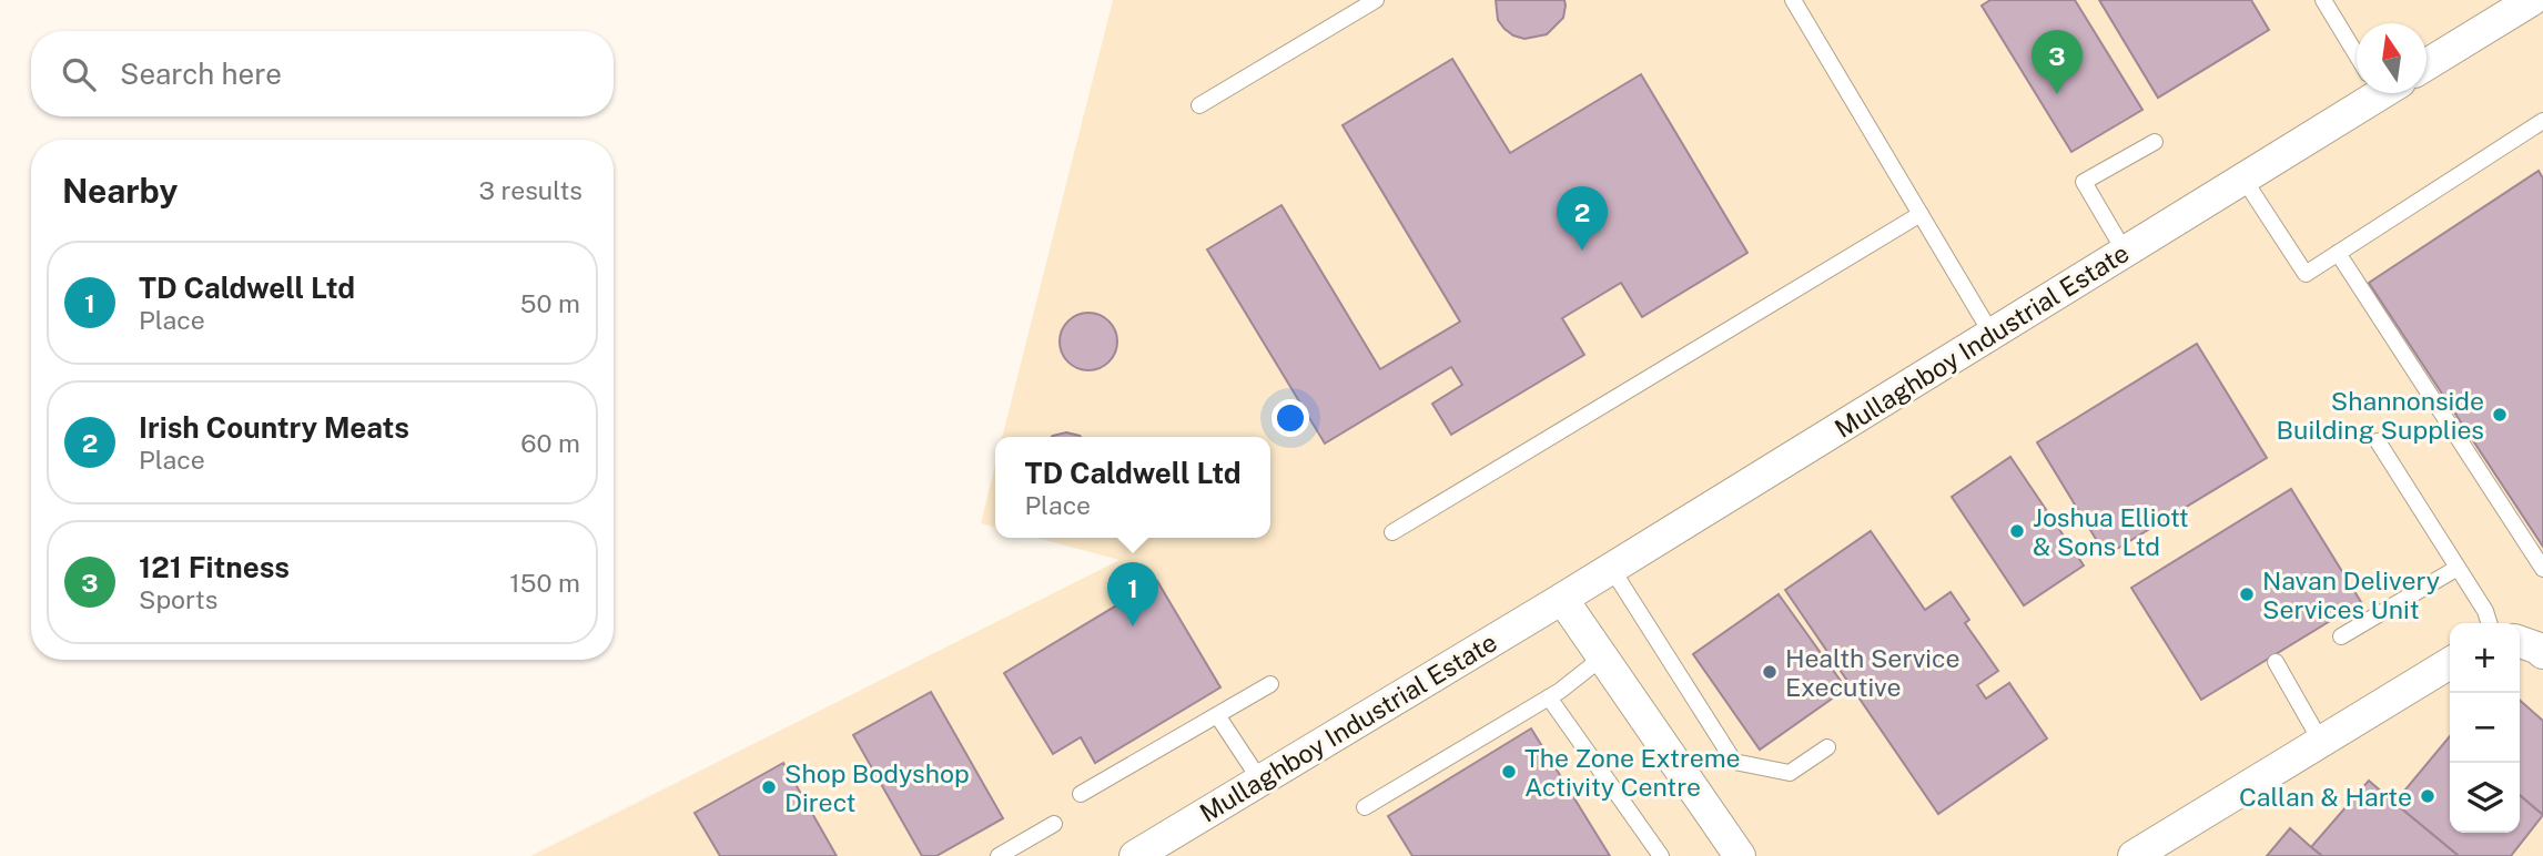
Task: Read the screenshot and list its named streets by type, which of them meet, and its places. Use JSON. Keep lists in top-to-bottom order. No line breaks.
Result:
{"streets":{"street":["Mullaghboy Industrial Estate"]},"places":["Shannonside Building Supplies","Joshua Elliott & Sons Ltd","Navan Delivery Services Unit","Health Service Executive","The Zone Extreme Activity Centre","Shop Bodyshop Direct","Callan & Harte"],"north":"top","page":{"pins":["3","2","1"],"search":"Search here","heading":["Nearby","3 results"],"list":[{"mark":"1","name":"TD Caldwell Ltd","note":"Place","value":"50 m"},{"mark":"2","name":"Irish Country Meats","note":"Place","value":"60 m"},{"mark":"3","name":"121 Fitness","note":"Sports","value":"150 m"}],"popup":["TD Caldwell Ltd","Place"],"map_buttons":["+","−"]}}
